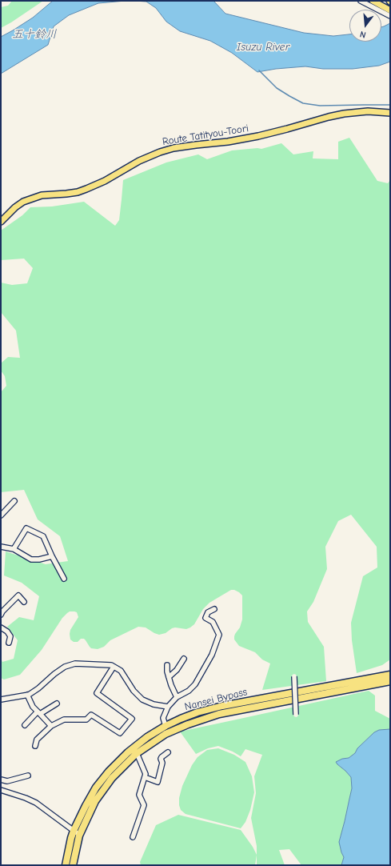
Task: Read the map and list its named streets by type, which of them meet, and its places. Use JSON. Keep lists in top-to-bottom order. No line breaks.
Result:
{"streets":{"highway":["Nansei Bypass"],"main road":["Route Tatityou-Toori"]},"water":["五十鈴川","Isuzu River"],"north":"bottom"}
